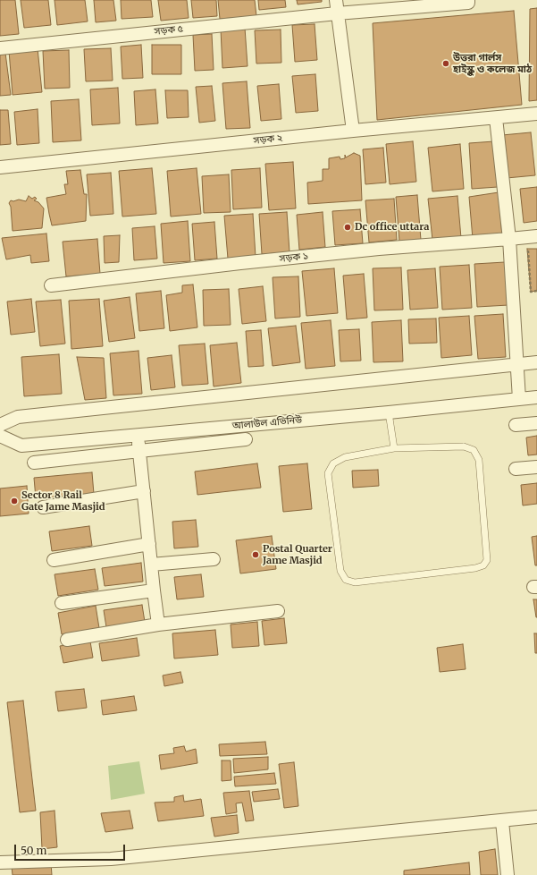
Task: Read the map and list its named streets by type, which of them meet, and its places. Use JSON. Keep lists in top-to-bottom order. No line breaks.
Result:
{"streets":{"street":["সড়ক ৫","সড়ক ২","সড়ক ১","আলাউল এভিনিউ"]},"places":["উত্তরা গার্লস হাইস্কুল ও কলেজ মাঠ","Dc office uttara","Sector 8 Rail Gate Jame Masjid","Postal Quarter Jame Masjid"],"scale_bar":"50 m"}
